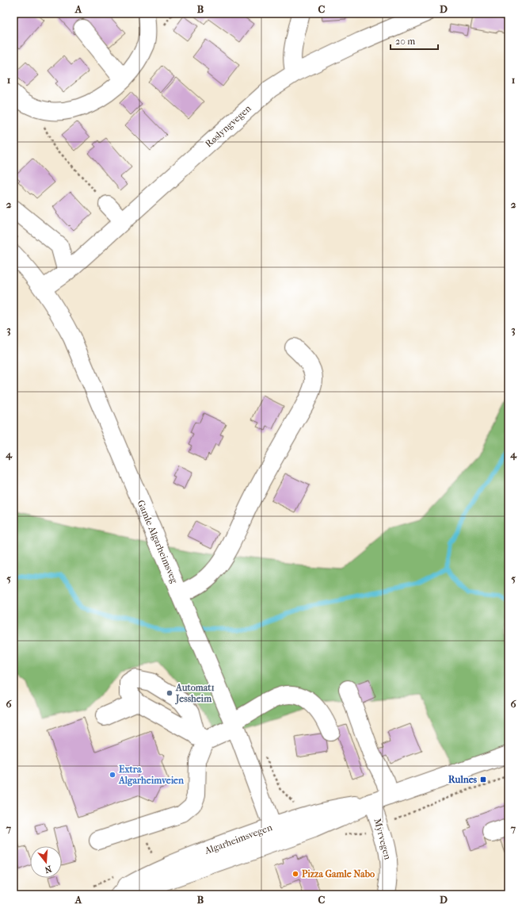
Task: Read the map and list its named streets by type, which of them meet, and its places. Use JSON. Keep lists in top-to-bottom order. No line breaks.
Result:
{"streets":{"main road":["Røslyngvegen","Gamle Algarheimsveg","Algarheimsvegen","Myrvegen"]},"crossings":[["Røslyngvegen","Gamle Algarheimsveg"],["Gamle Algarheimsveg","Algarheimsvegen"],["Algarheimsvegen","Myrvegen"]],"places":{"other":["Automat1 Jessheim","Extra Algarheimveien","Pizza Gamle Nabo"],"transit":["Rulnes"]},"scale_bar":"20 m","north":"bottom","grid":{"columns":["A","B","C","D"],"rows":["1","2","3","4","5","6","7"]}}
